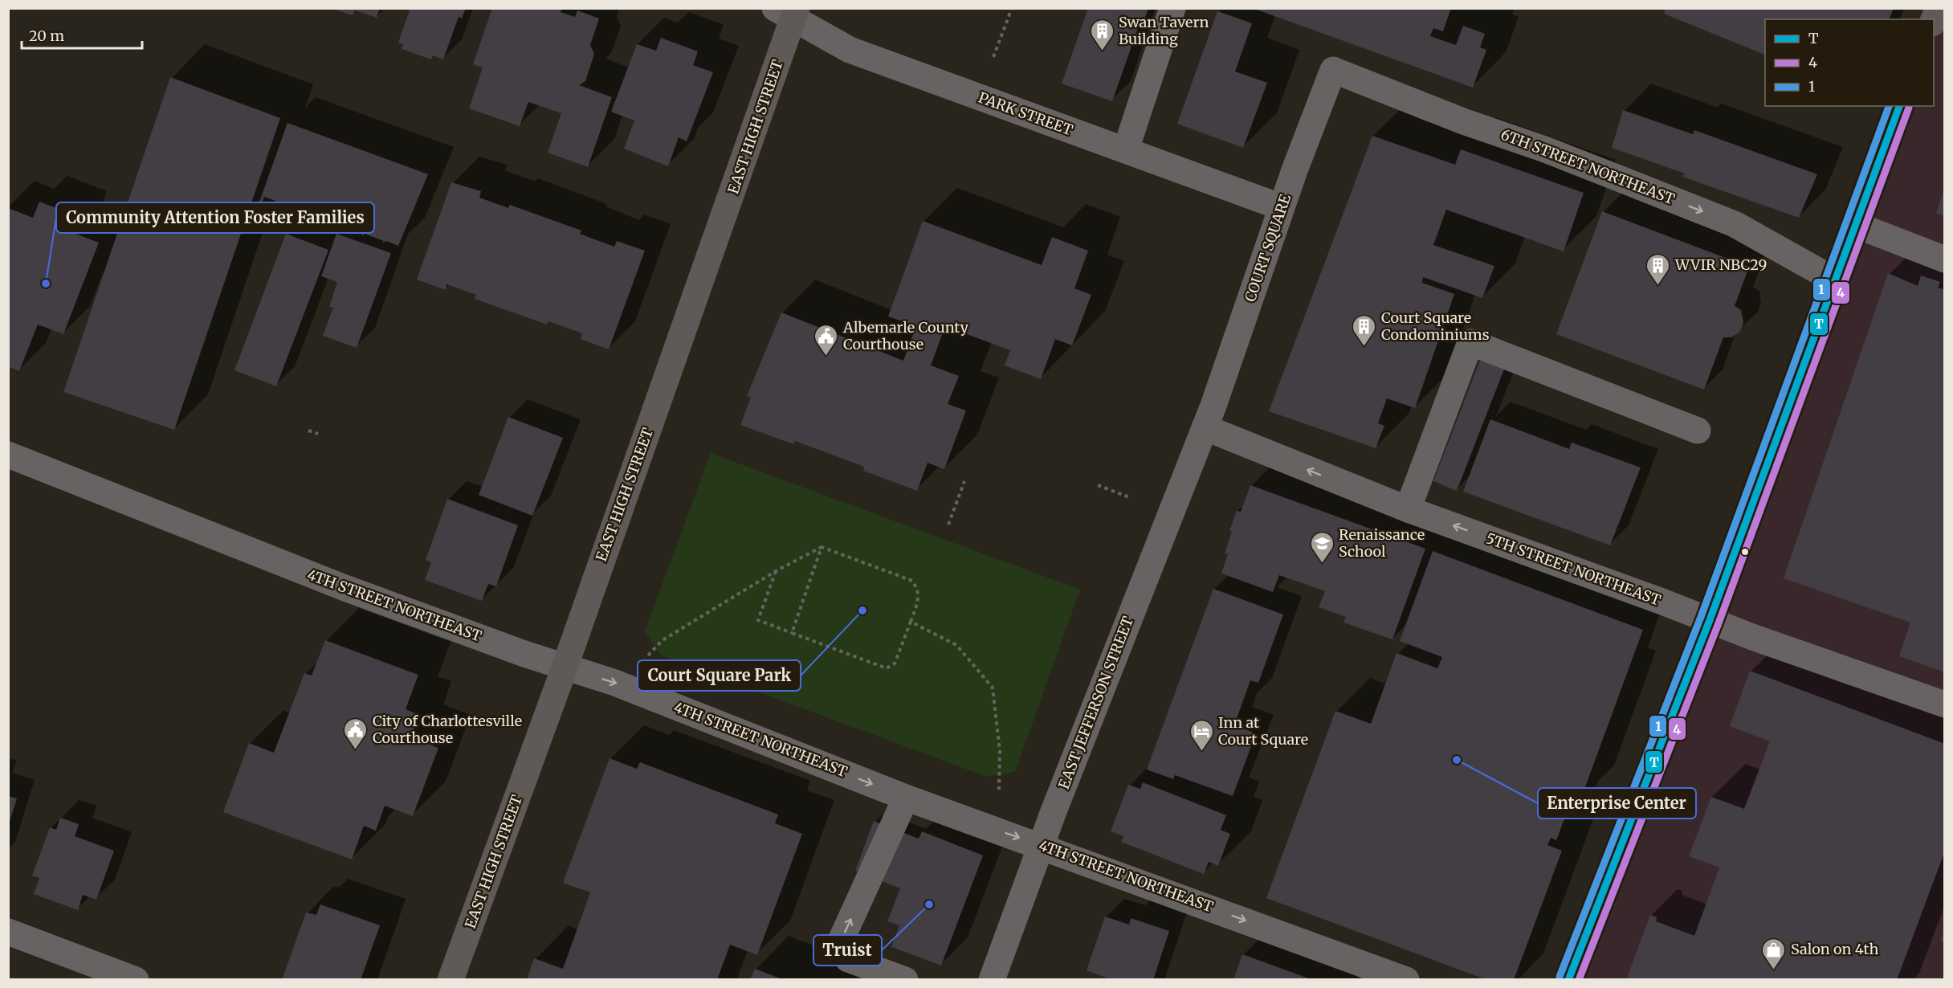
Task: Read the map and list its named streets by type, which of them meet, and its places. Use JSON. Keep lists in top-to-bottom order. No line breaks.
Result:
{"streets":{"main road":["EAST HIGH STREET"],"street":["PARK STREET","6TH STREET NORTHEAST","COURT SQUARE","5TH STREET NORTHEAST","4TH STREET NORTHEAST","EAST JEFFERSON STREET"]},"crossings":[["PARK STREET","EAST HIGH STREET"],["PARK STREET","COURT SQUARE"],["EAST HIGH STREET","4TH STREET NORTHEAST"],["6TH STREET NORTHEAST","COURT SQUARE"],["COURT SQUARE","5TH STREET NORTHEAST"],["COURT SQUARE","EAST JEFFERSON STREET"],["5TH STREET NORTHEAST","EAST JEFFERSON STREET"],["4TH STREET NORTHEAST","EAST JEFFERSON STREET"]],"one_way":["6TH STREET NORTHEAST","5TH STREET NORTHEAST","4TH STREET NORTHEAST"],"places":{"building":["Swan Tavern Building","WVIR NBC29","Court Square Condominiums"],"other":["Community Attention Foster Families","Court Square Park","Enterprise Center","Truist"],"public building":["Albemarle County Courthouse","City of Charlottesville Courthouse"],"school or university":["Renaissance School"],"hotel":["Inn at Court Square"],"shop":["Salon on 4th"]},"lines":["transit line T","transit line 1","transit line 4"],"legend":["T","4","1"],"scale_bar":"20 m"}
